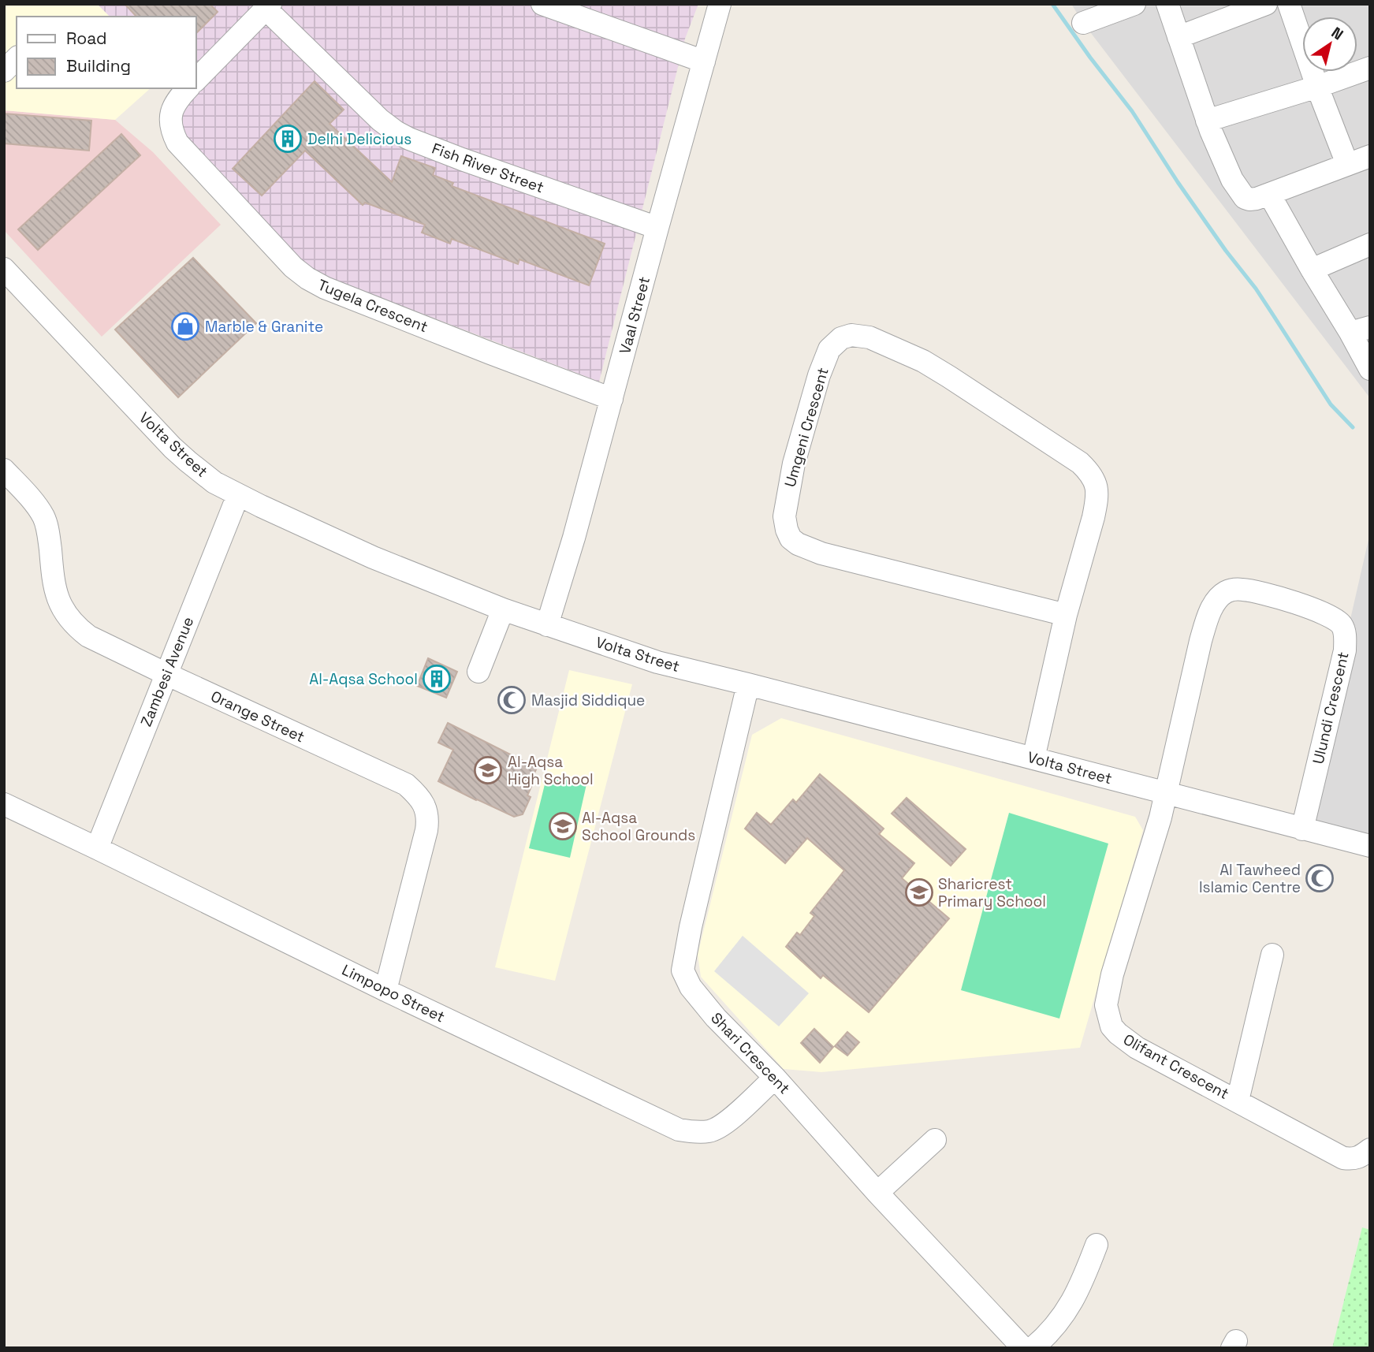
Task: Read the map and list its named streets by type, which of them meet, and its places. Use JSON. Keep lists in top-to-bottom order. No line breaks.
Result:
{"streets":{"street":["Fish River Street","Tugela Crescent","Vaal Street","Umgeni Crescent","Volta Street","Zambesi Avenue","Ulundi Crescent","Orange Street","Limpopo Street","Shari Crescent","Olifant Crescent"]},"crossings":[["Fish River Street","Vaal Street"],["Tugela Crescent","Vaal Street"],["Vaal Street","Volta Street"],["Umgeni Crescent","Volta Street"],["Volta Street","Zambesi Avenue"],["Volta Street","Ulundi Crescent"],["Volta Street","Shari Crescent"],["Volta Street","Olifant Crescent"],["Zambesi Avenue","Orange Street"],["Zambesi Avenue","Limpopo Street"],["Ulundi Crescent","Olifant Crescent"],["Orange Street","Limpopo Street"],["Limpopo Street","Shari Crescent"]],"places":{"building":["Delhi Delicious","Al-Aqsa School"],"shop":["Marble & Granite"],"mosque":["Masjid Siddique","Al Tawheed Islamic Centre"],"school or university":["Al-Aqsa High School","Al-Aqsa School Grounds","Sharicrest Primary School"]},"legend":["Road","Building"],"north":"top right"}
